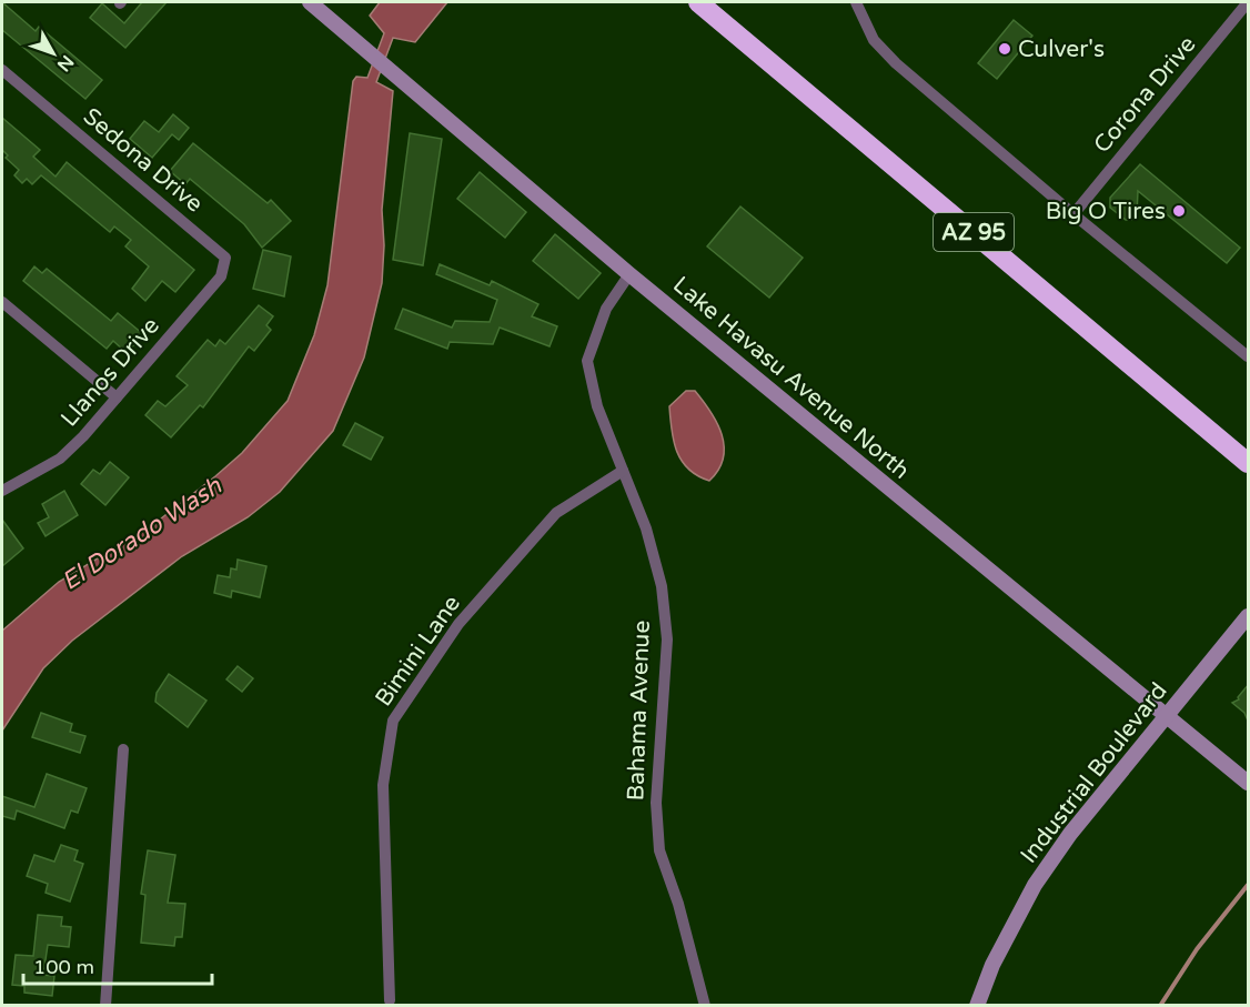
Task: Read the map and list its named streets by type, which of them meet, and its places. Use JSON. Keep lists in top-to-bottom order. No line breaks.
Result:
{"streets":{"highway":["AZ 95"],"main road":["Lake Havasu Avenue North","Industrial Boulevard"],"street":["Corona Drive","Sedona Drive","Llanos Drive","Bimini Lane","Bahama Avenue"]},"crossings":[["Sedona Drive","Llanos Drive"],["Lake Havasu Avenue North","Bahama Avenue"],["Lake Havasu Avenue North","Industrial Boulevard"],["Bimini Lane","Bahama Avenue"]],"water":["El Dorado Wash"],"places":["Culver's","Big O Tires"],"scale_bar":"100 m","north":"bottom right"}
